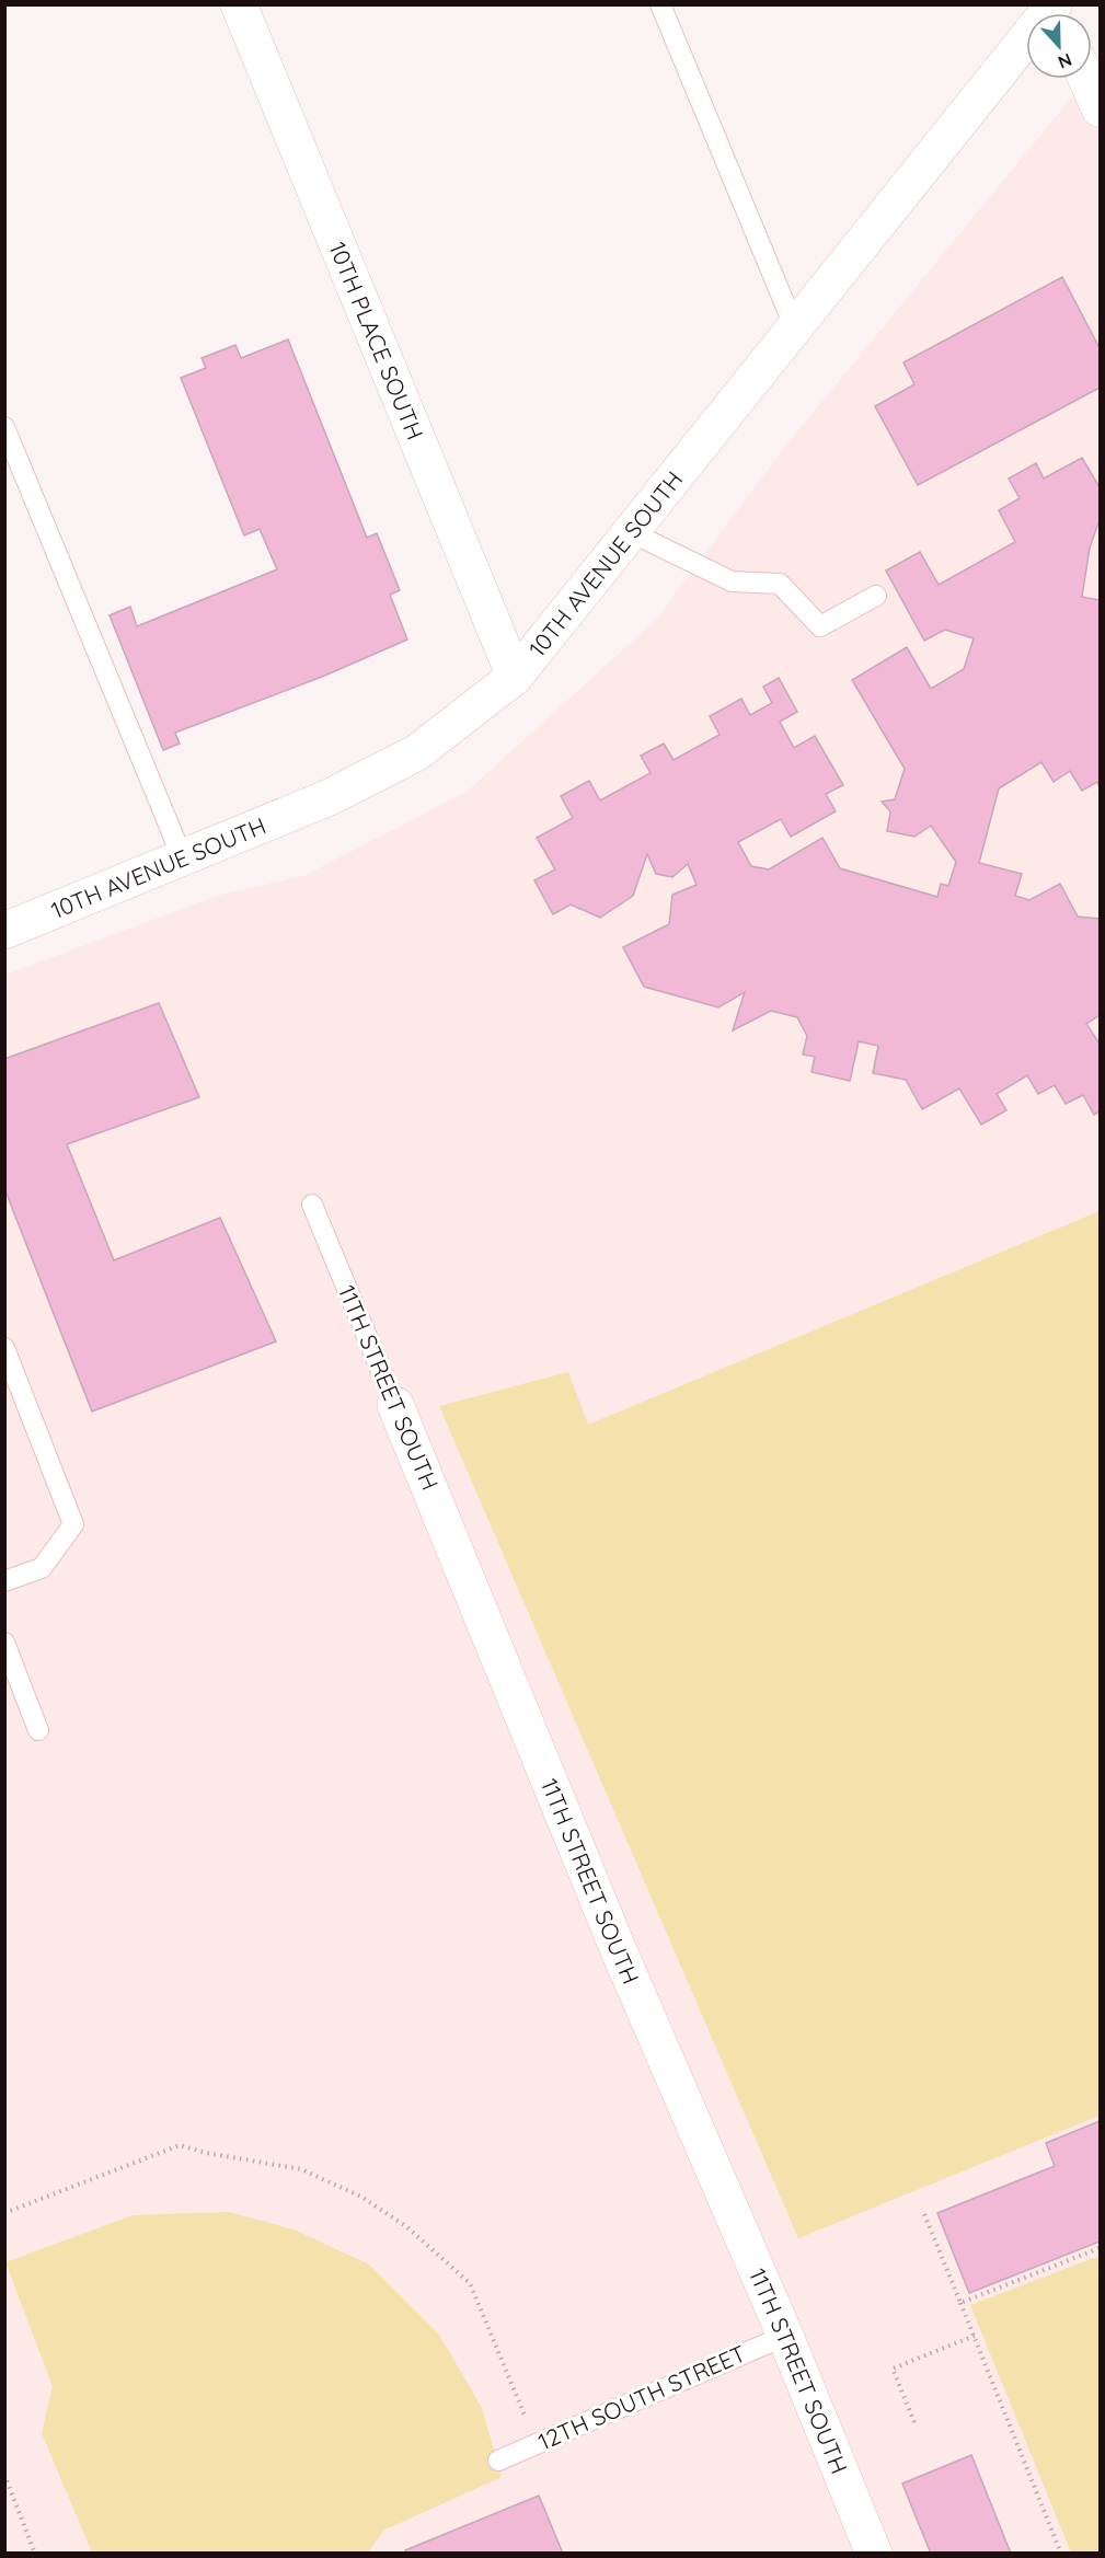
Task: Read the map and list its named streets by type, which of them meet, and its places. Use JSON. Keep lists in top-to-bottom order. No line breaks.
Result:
{"streets":{"street":["10TH PLACE SOUTH","10TH AVENUE SOUTH","11TH STREET SOUTH"],"lane":["12TH SOUTH STREET"]},"crossings":[["10TH PLACE SOUTH","10TH AVENUE SOUTH"],["11TH STREET SOUTH","12TH SOUTH STREET"]],"north":"bottom"}
